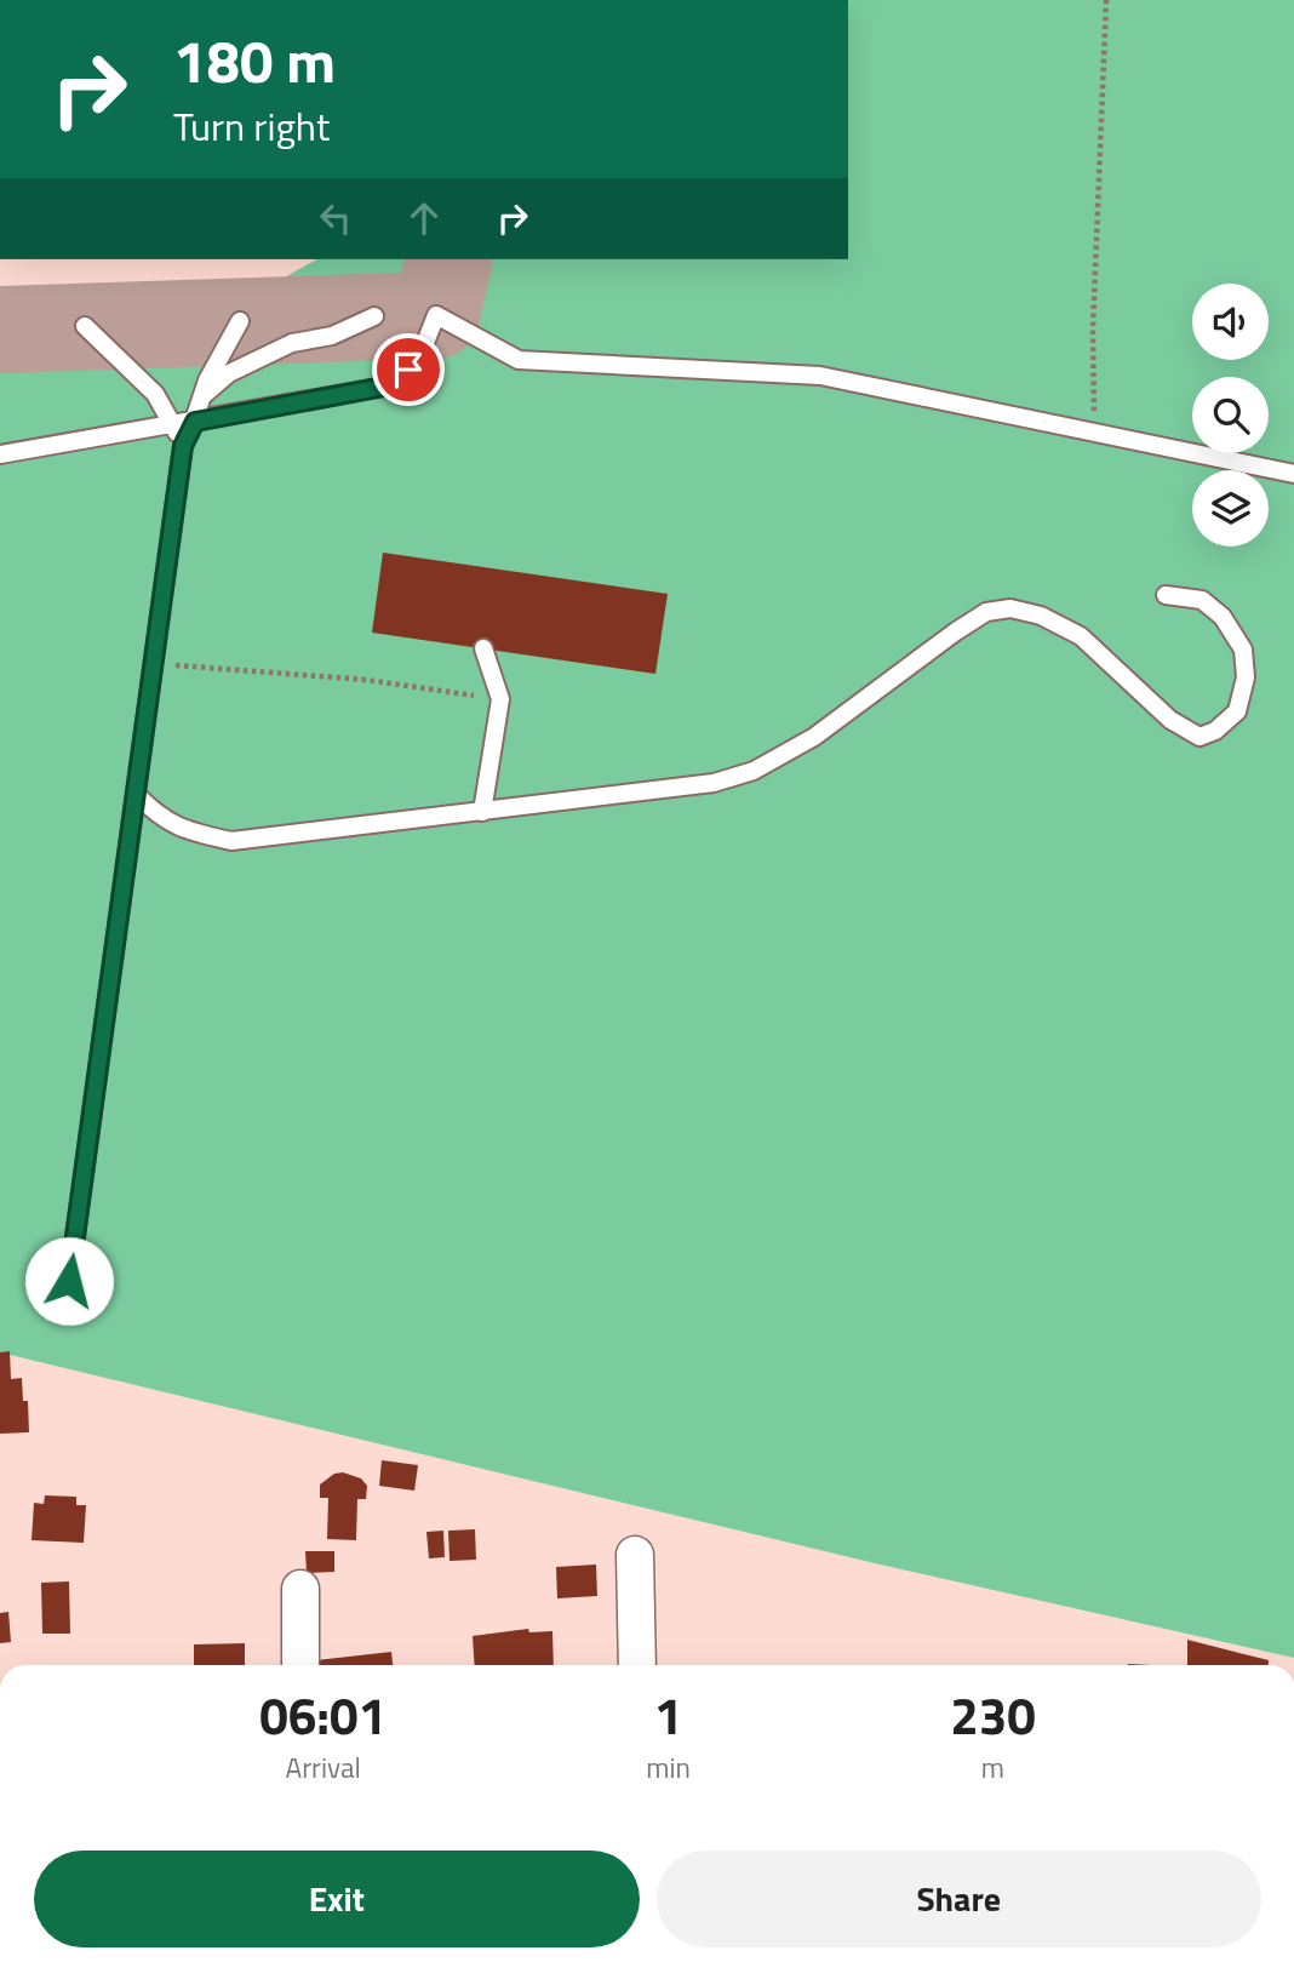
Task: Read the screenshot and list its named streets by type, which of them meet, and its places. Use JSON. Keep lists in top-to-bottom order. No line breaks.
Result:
{"page":{"turn":["180 m","Turn right"],"eta":["06:01","Arrival","1","min","230","m"],"buttons":["Exit","Share"]}}
